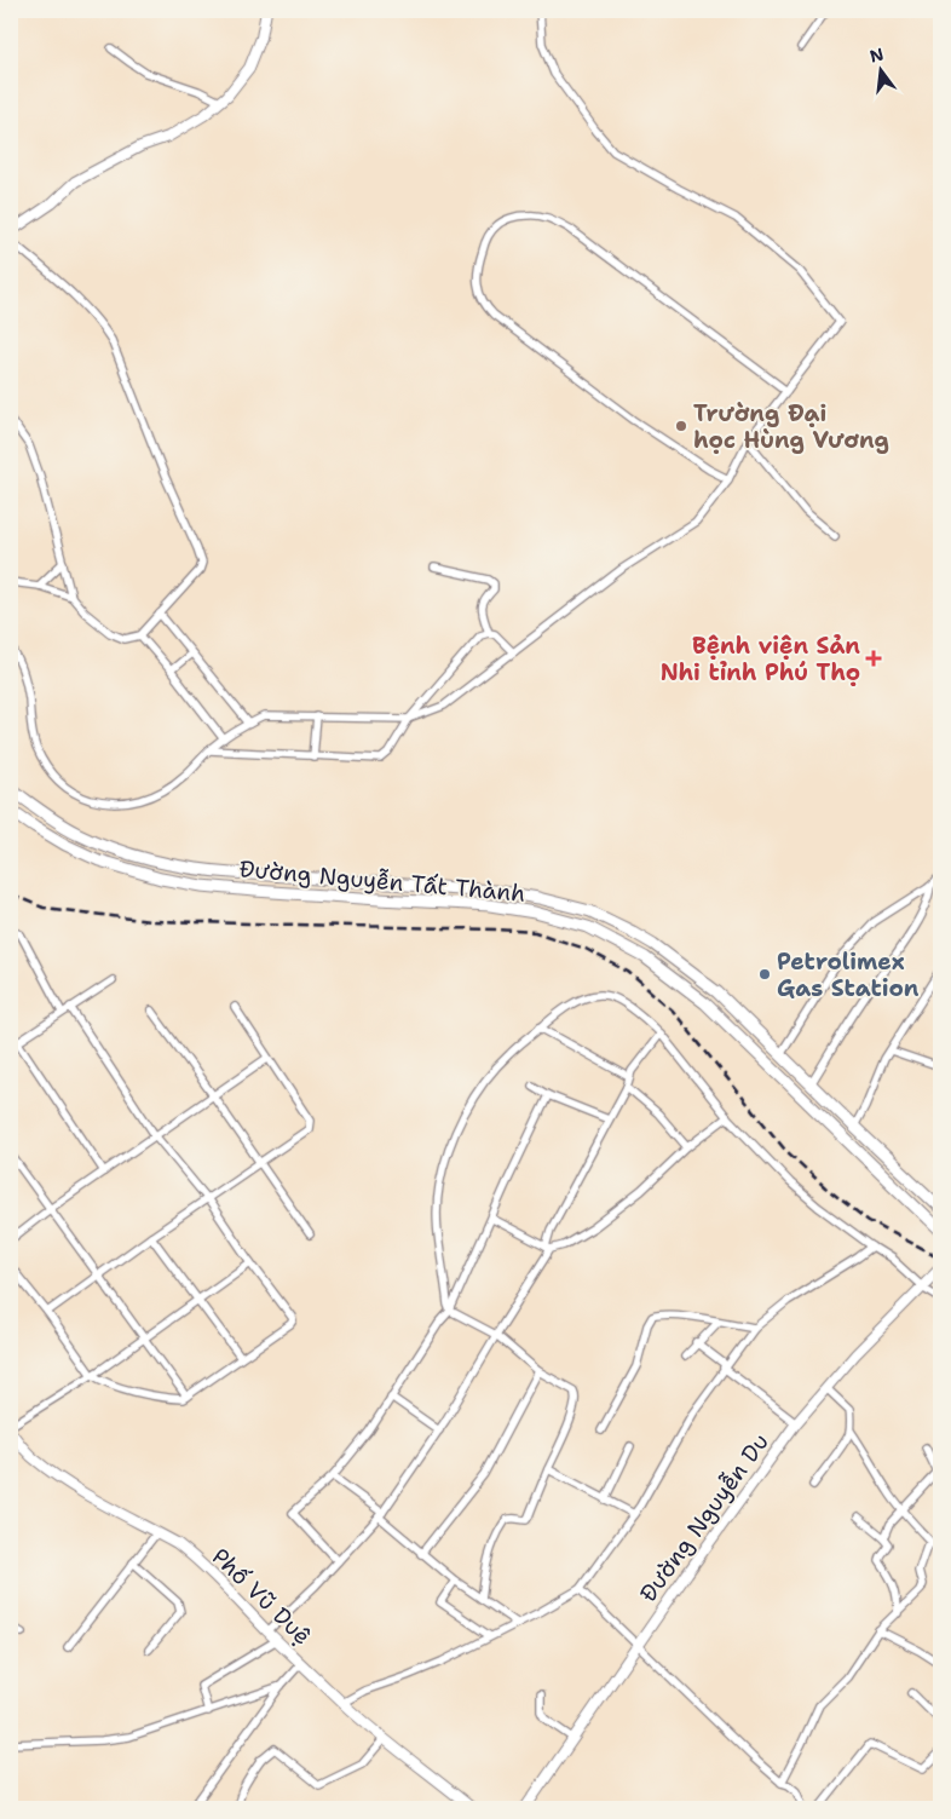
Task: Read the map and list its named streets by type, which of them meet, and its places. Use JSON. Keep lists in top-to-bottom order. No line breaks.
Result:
{"streets":{"main road":["Đường Nguyễn Tất Thành"],"street":["Đường Nguyễn Du","Phố Vũ Duệ"]},"places":{"other":["Trường Đại học Hùng Vương","Petrolimex Gas Station"],"health":["Bệnh viện Sản Nhi tỉnh Phú Thọ"]},"north":"top"}
